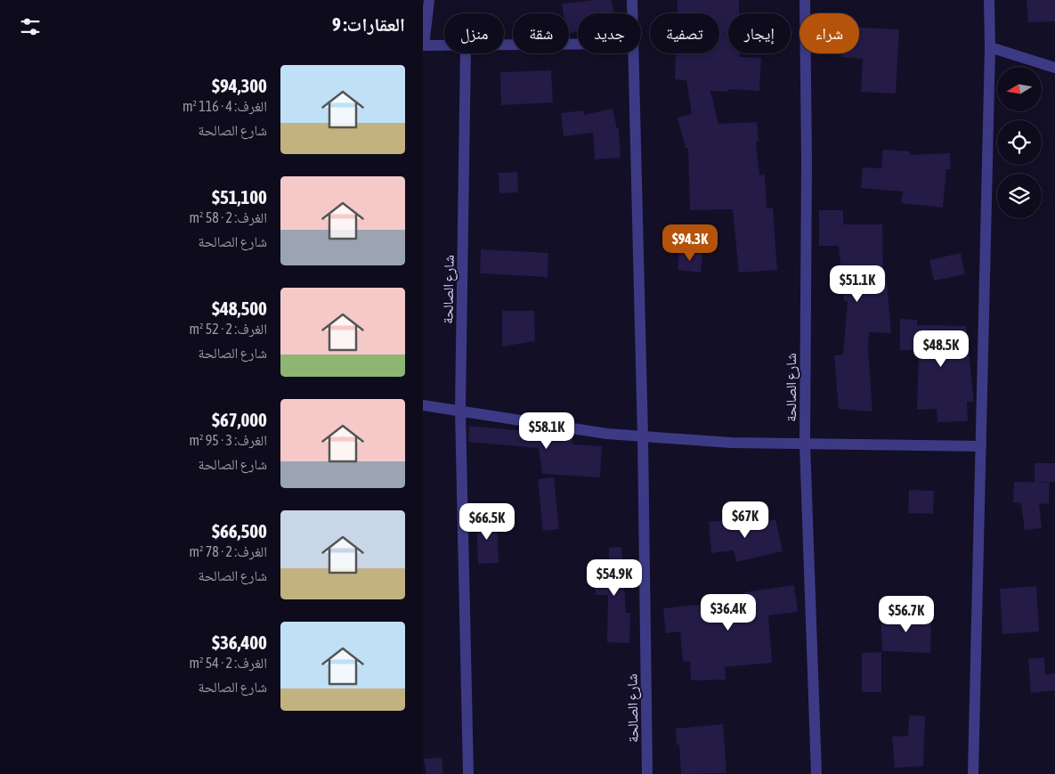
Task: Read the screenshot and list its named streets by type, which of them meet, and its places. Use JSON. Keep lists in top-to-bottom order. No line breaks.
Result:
{"streets":{"street":["شارع الصالحة"]},"north":"left","page":{"heading":"العقارات: 9","chip":["شراء","إيجار","تصفية","جديد","شقة","منزل"],"list":[{"name":"$94,300","note":"الغرف: 4 · 116 m² · شارع الصالحة"},{"name":"$51,100","note":"الغرف: 2 · 58 m² · شارع الصالحة"},{"name":"$48,500","note":"الغرف: 2 · 52 m² · شارع الصالحة"},{"name":"$67,000","note":"الغرف: 3 · 95 m² · شارع الصالحة"},{"name":"$66,500","note":"الغرف: 2 · 78 m² · شارع الصالحة"},{"name":"$36,400","note":"الغرف: 2 · 54 m² · شارع الصالحة"}],"price":["$94.3K","$51.1K","$48.5K","$58.1K","$67K","$66.5K","$54.9K","$36.4K","$56.7K"]}}
